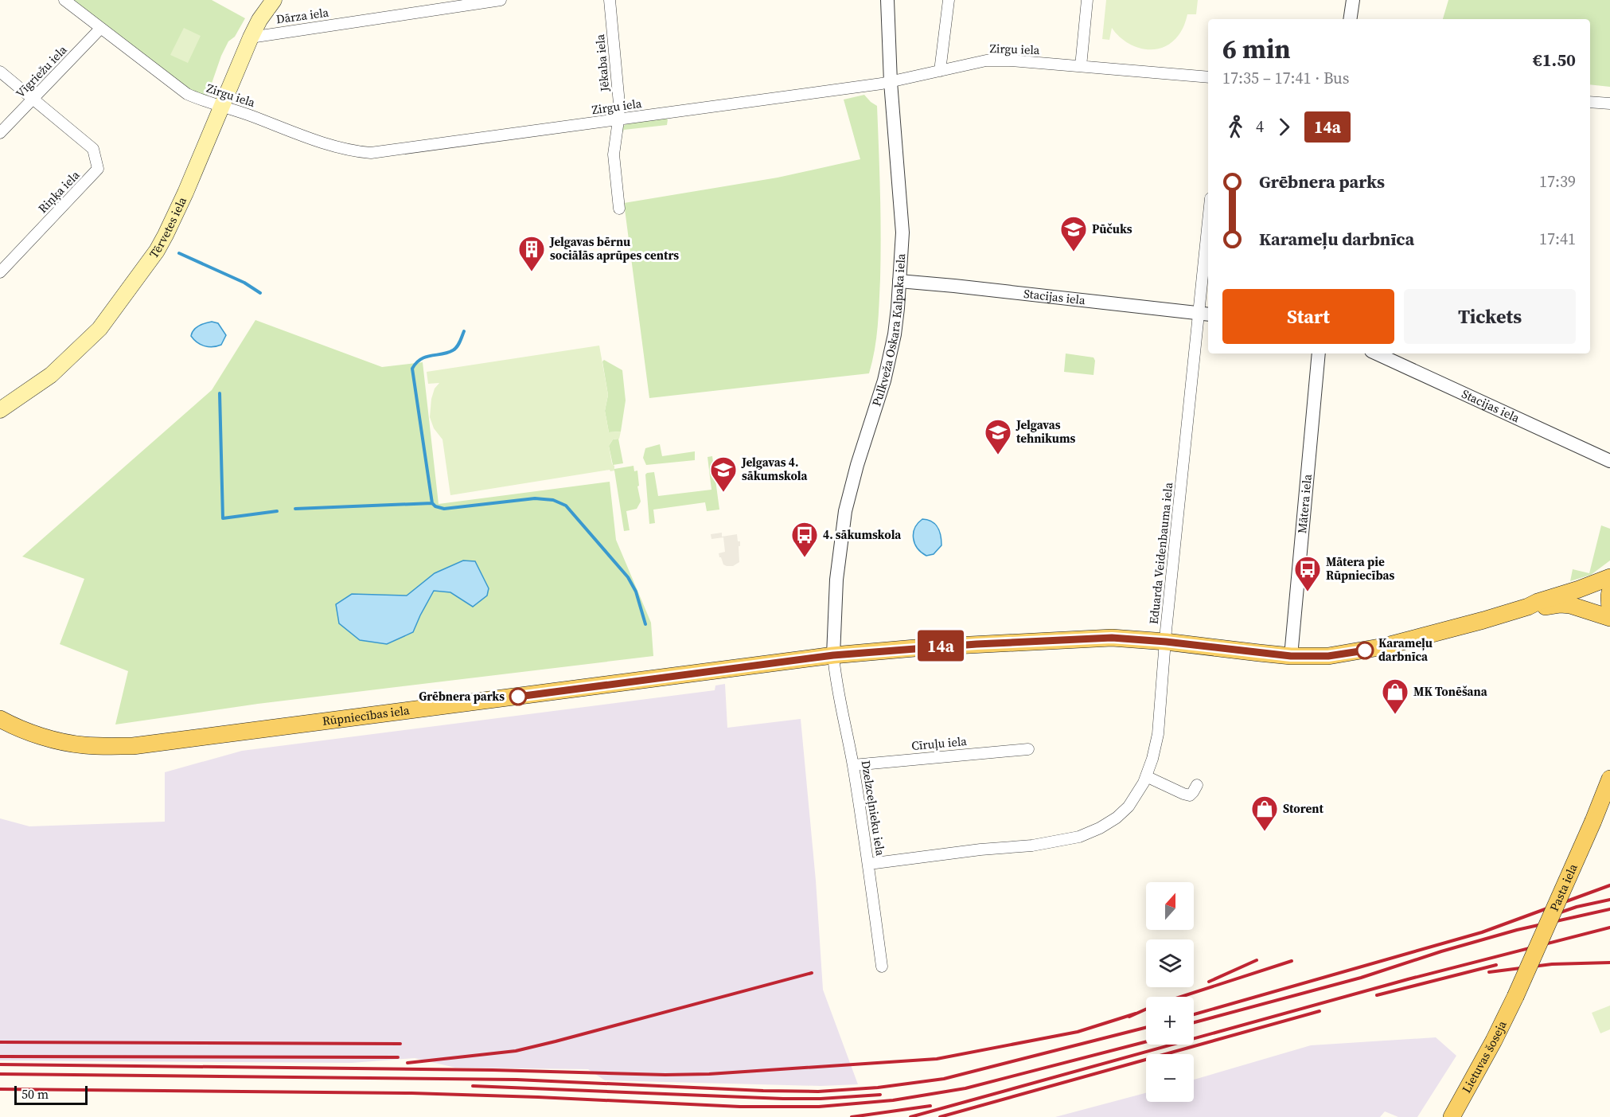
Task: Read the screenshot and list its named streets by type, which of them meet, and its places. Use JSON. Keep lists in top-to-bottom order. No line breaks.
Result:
{"streets":{"main road":["Tērvetes iela","Rūpniecības iela","Pasta iela","Lietuvas šoseja"],"street":["Dārza iela","Zirgu iela","Jēkaba iela","Vīgriežu iela","Riņķa iela","Stacijas iela","Pulkveža Oskara Kalpaka iela","Mātera iela","Eduarda Veidenbauma iela","Cīruļu iela","Dzelzceļnieku iela"]},"crossings":[["Dārza iela","Tērvetes iela"],["Zirgu iela","Jēkaba iela"],["Zirgu iela","Vīgriežu iela"],["Zirgu iela","Tērvetes iela"],["Zirgu iela","Pulkveža Oskara Kalpaka iela"],["Vīgriežu iela","Riņķa iela"],["Stacijas iela","Pulkveža Oskara Kalpaka iela"],["Stacijas iela","Eduarda Veidenbauma iela"],["Pulkveža Oskara Kalpaka iela","Rūpniecības iela"],["Pulkveža Oskara Kalpaka iela","Dzelzceļnieku iela"],["Mātera iela","Rūpniecības iela"],["Eduarda Veidenbauma iela","Rūpniecības iela"],["Eduarda Veidenbauma iela","Dzelzceļnieku iela"],["Rūpniecības iela","Dzelzceļnieku iela"],["Cīruļu iela","Dzelzceļnieku iela"],["Pasta iela","Lietuvas šoseja"]],"places":{"school or university":["Pūčuks","Jelgavas tehnikums","Jelgavas 4. sākumskola"],"building":["Jelgavas bērnu sociālās aprūpes centrs"],"bus stop":["4. sākumskola","Mātera pie Rūpniecības"],"other":["Karameļu darbnīca","Grēbnera parks"],"shop":["MK Tonēšana","Storent"]},"lines":["bus line 14a"],"scale_bar":"50 m","north":"top","page":{"on_map":"14a","heading":["6 min","17:35 – 17:41 · Bus","€1.50"],"legs":["4","14a"],"list":[{"name":"Grēbnera parks","value":"17:39"},{"name":"Karameļu darbnīca","value":"17:41"}],"buttons":["Start","Tickets"],"map_buttons":["+","−"],"scale":"50 m"}}
